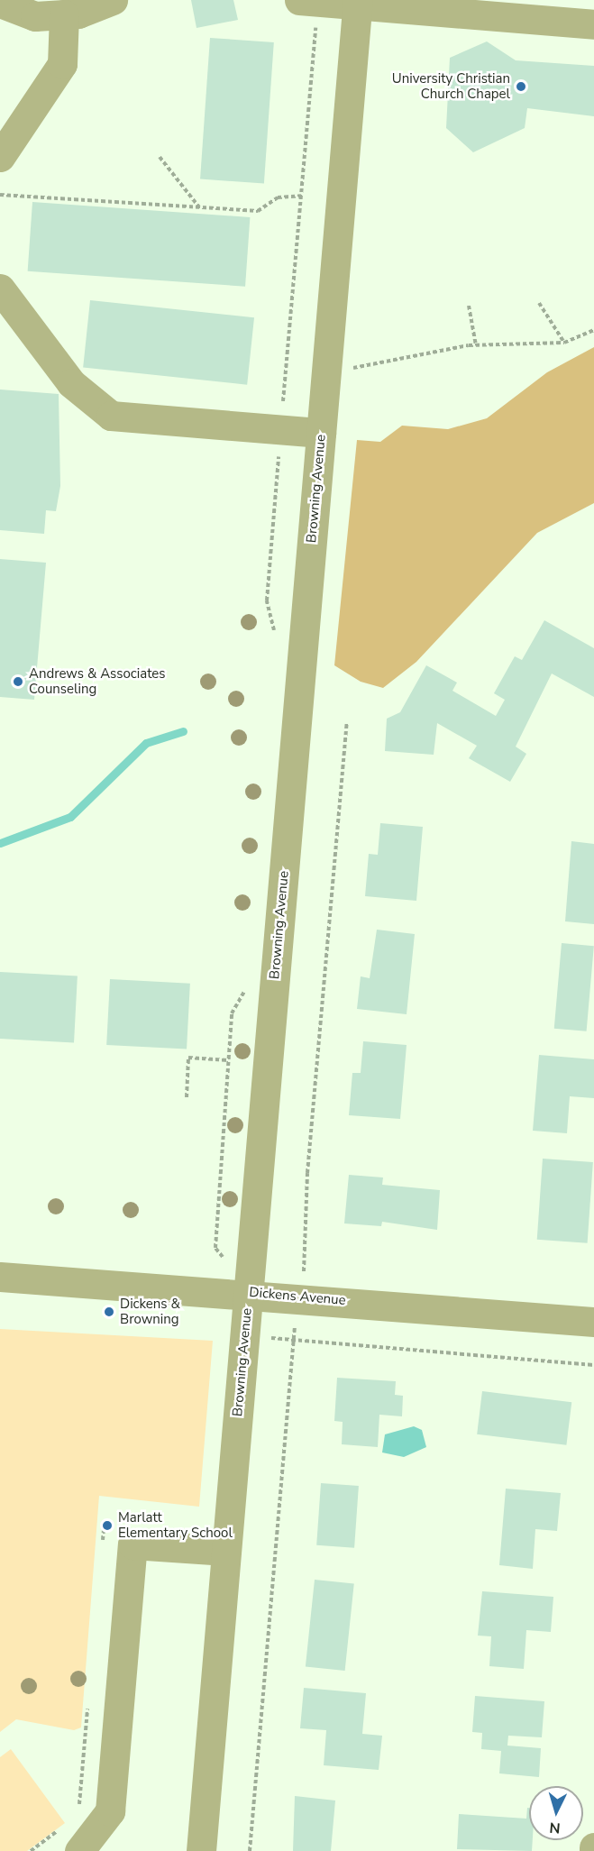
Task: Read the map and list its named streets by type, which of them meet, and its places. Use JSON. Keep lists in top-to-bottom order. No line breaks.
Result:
{"streets":{"street":["Browning Avenue","Dickens Avenue"]},"crossings":[["Browning Avenue","Dickens Avenue"]],"places":["University Christian Church Chapel","Andrews & Associates Counseling","Dickens & Browning","Marlatt Elementary School"],"north":"bottom"}
